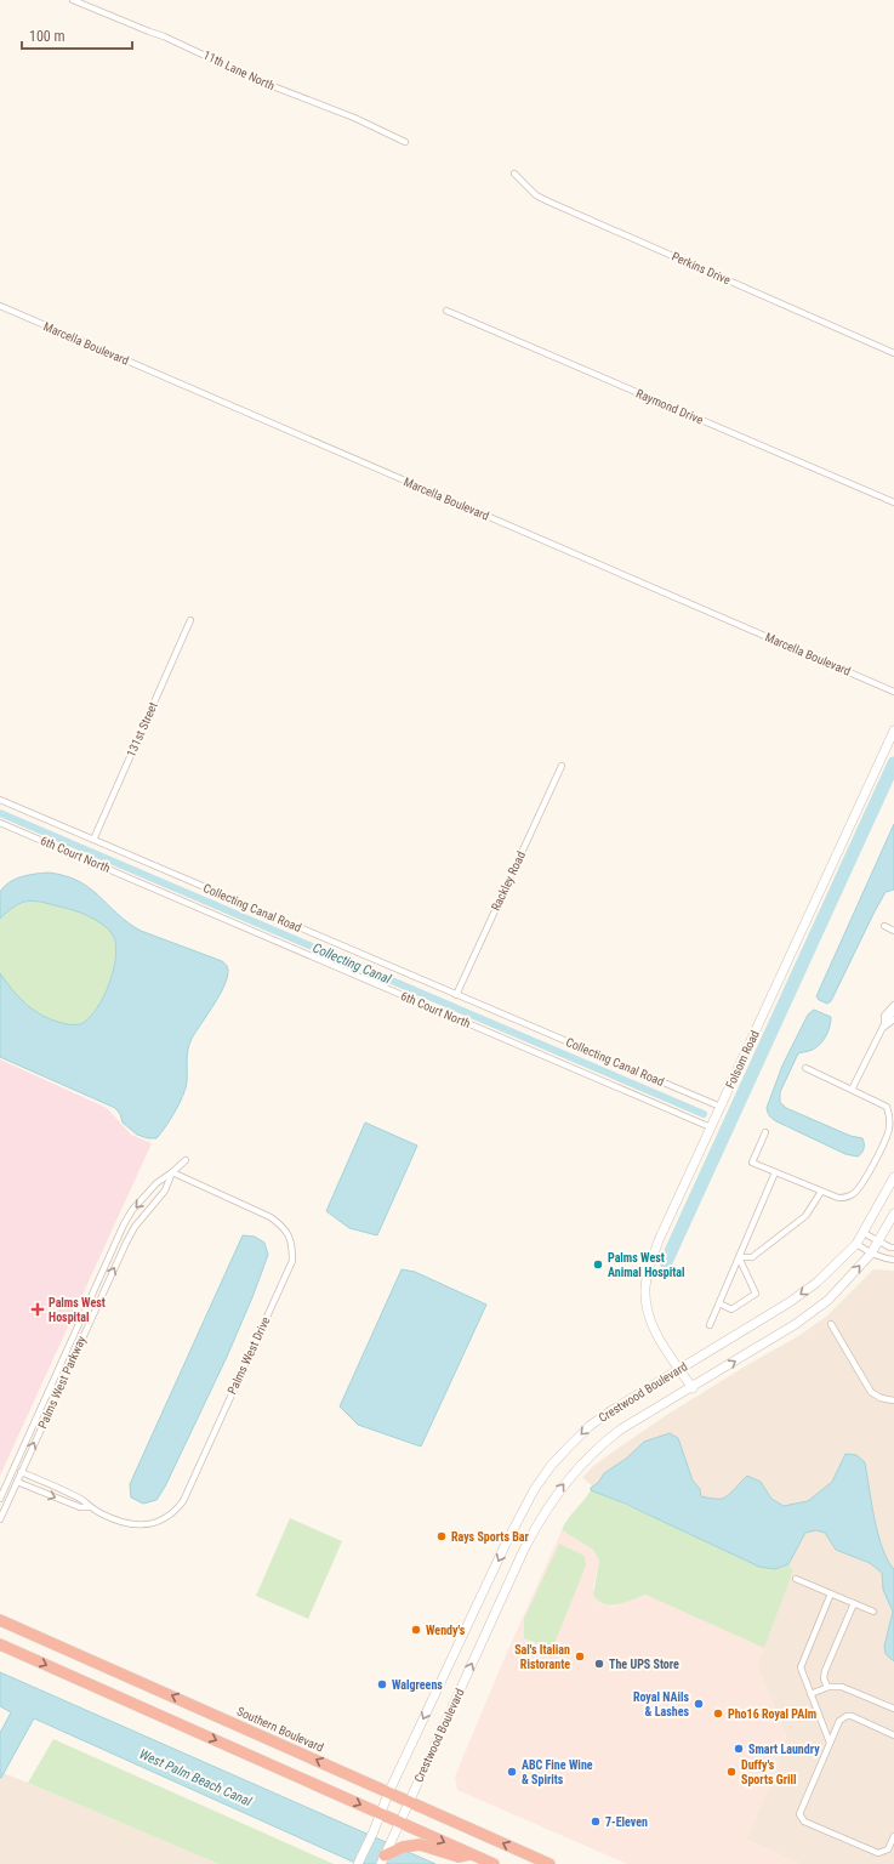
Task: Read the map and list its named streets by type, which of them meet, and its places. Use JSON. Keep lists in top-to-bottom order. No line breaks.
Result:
{"streets":{"highway":["Southern Boulevard"],"main road":["Folsom Road","Crestwood Boulevard"],"street":["11th Lane North","Perkins Drive","Marcella Boulevard","Raymond Drive","131st Street","6th Court North","Rackley Road","Collecting Canal Road","Palms West Drive","Palms West Parkway"]},"crossings":[["131st Street","Collecting Canal Road"],["6th Court North","Folsom Road"],["Rackley Road","Collecting Canal Road"],["Collecting Canal Road","Folsom Road"],["Folsom Road","Crestwood Boulevard"],["Palms West Drive","Palms West Parkway"],["Crestwood Boulevard","Southern Boulevard"]],"water":["Collecting Canal","West Palm Beach Canal"],"places":{"other":["Palms West Animal Hospital","Rays Sports Bar","Wendy's","Sal's Italian Ristorante","The UPS Store","Walgreens","Royal NAils & Lashes","Pho16 Royal PAlm","Smart Laundry","ABC Fine Wine & Spirits","Duffy's Sports Grill","7-Eleven"],"health":["Palms West Hospital"]},"scale_bar":"100 m"}
